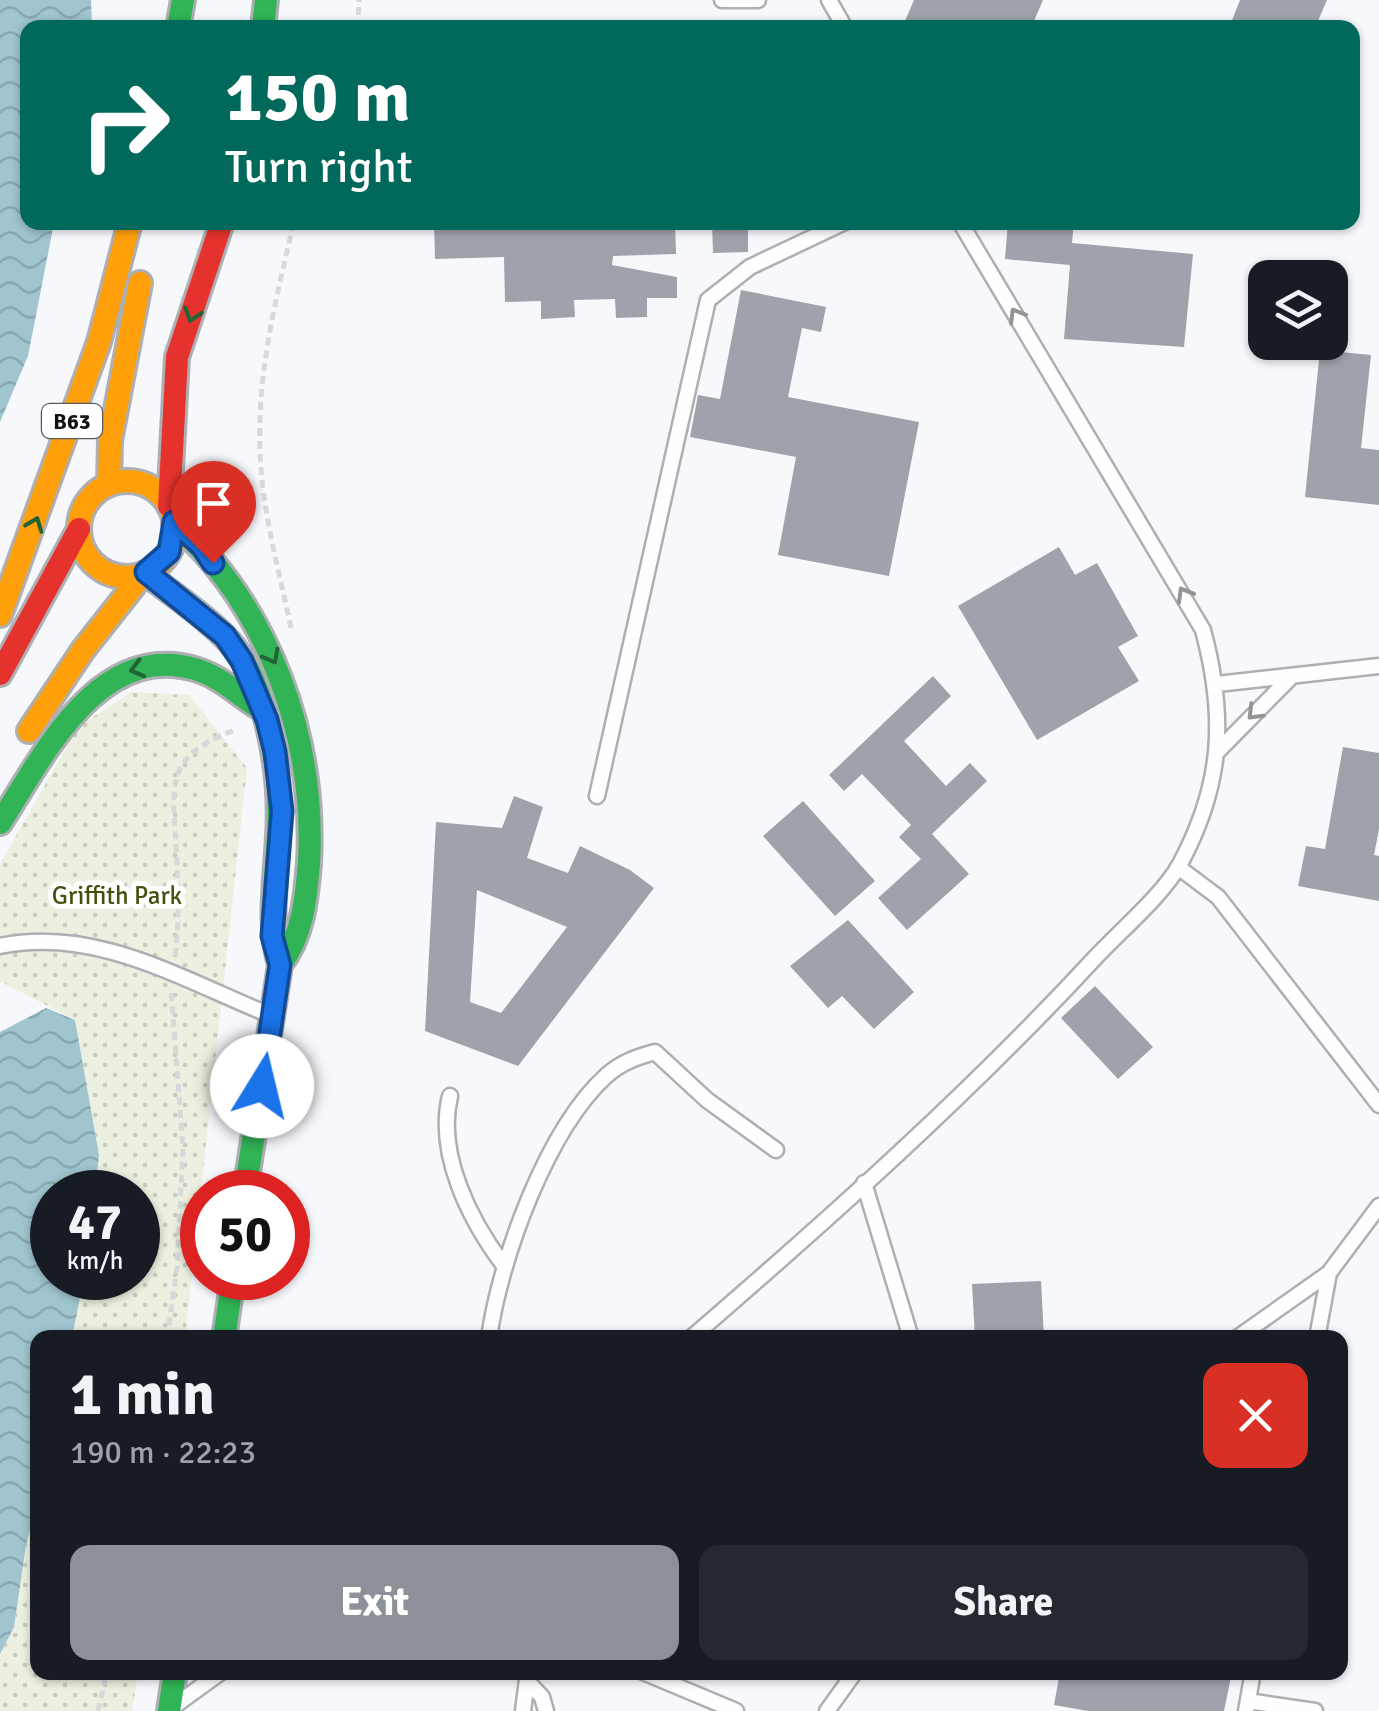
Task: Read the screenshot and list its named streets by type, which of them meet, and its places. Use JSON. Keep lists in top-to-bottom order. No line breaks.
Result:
{"streets":{"main road":["B63"]},"parks":["Griffith Park"],"page":{"turn":["150 m","Turn right"],"speed":"47 km/h","limit":"50","heading":["1 min","190 m · 22:23"],"buttons":["Exit","Share"]}}
